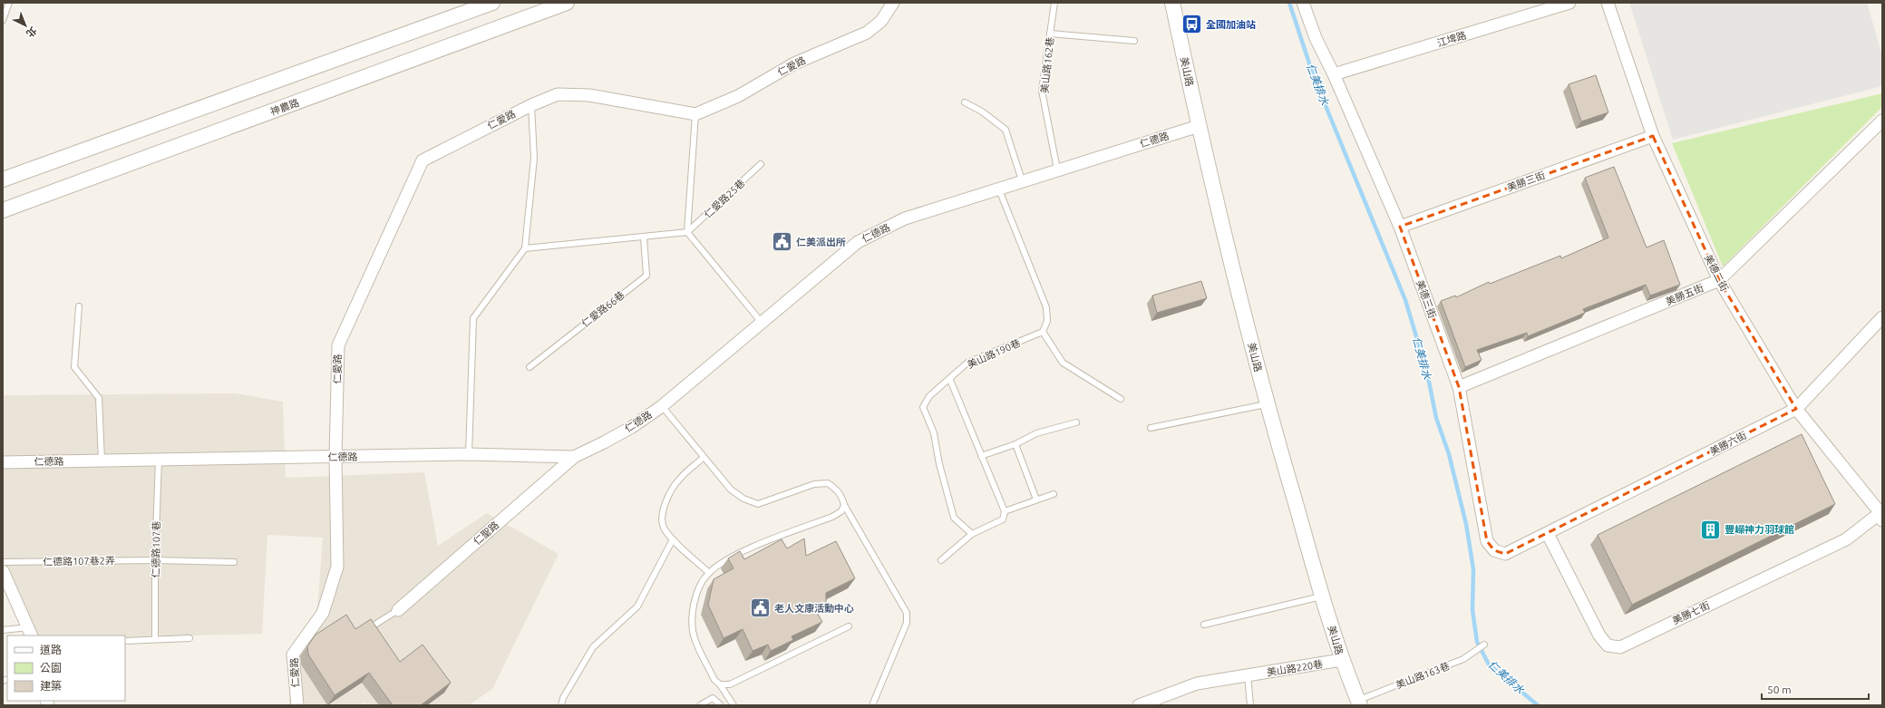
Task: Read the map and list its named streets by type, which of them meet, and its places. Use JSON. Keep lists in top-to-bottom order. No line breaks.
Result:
{"streets":{"street":["江埤路","仁愛路","美山路","神農路","仁德路","美勝三街","美德二街","美勝五街","美德三街","美勝六街","仁聖路","美勝七街","美山路220巷"],"lane":["美山路162巷","仁愛路25巷","仁愛路66巷","美山路190巷","仁德路107巷","仁德路107巷2弄","美山路163巷"]},"crossings":[["江埤路","美德三街"],["美山路162巷","仁德路"],["仁愛路","仁德路"],["美山路","仁德路"],["美山路","美山路220巷"],["美山路","美山路163巷"],["仁德路","仁聖路"],["仁德路","仁德路107巷"],["美勝三街","美德二街"],["美勝三街","美德三街"],["美德二街","美勝五街"],["美德二街","美勝六街"],["美德二街","美勝七街"],["美勝五街","美德三街"],["美德三街","美勝六街"],["美德三街","美勝七街"],["美勝六街","美勝七街"],["仁德路107巷","仁德路107巷2弄"]],"water":["仁美排水"],"places":{"bus stop":["全國加油站"],"public building":["仁美派出所","老人文康活動中心"],"building":["豐嶸神力羽球館"]},"legend":["道路","公園","建築"],"scale_bar":"50 m","north":"bottom right"}
